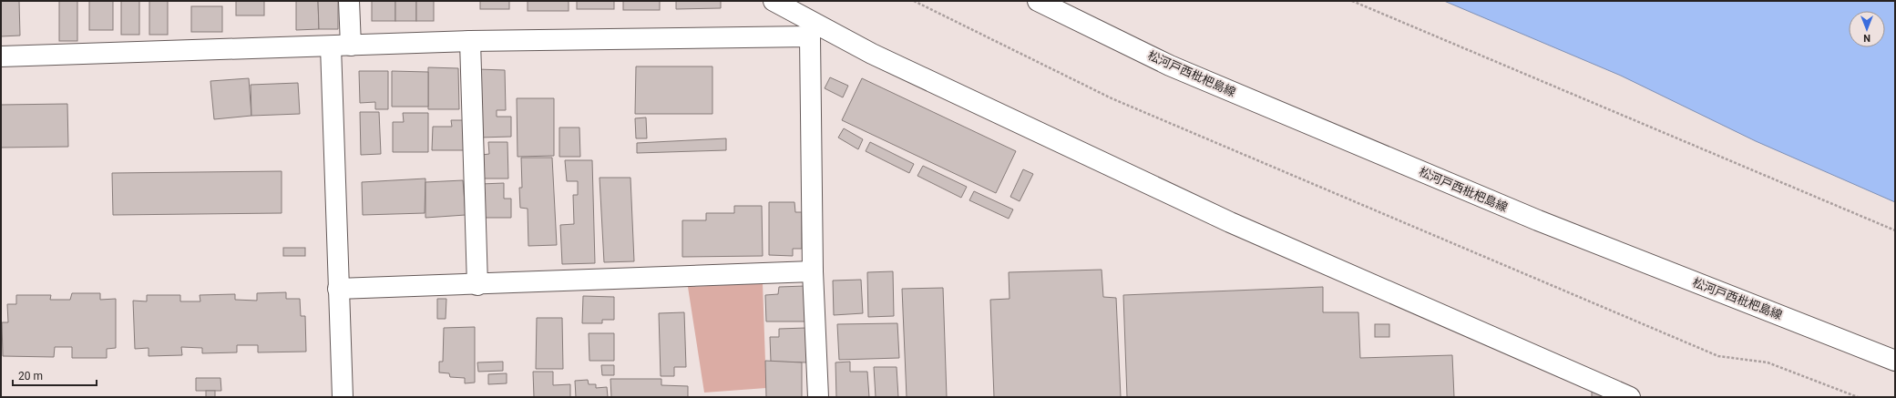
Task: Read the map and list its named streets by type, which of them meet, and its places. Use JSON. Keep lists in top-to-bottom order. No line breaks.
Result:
{"streets":{"street":["松河戸西枇杷島線"]},"scale_bar":"20 m","north":"bottom"}
